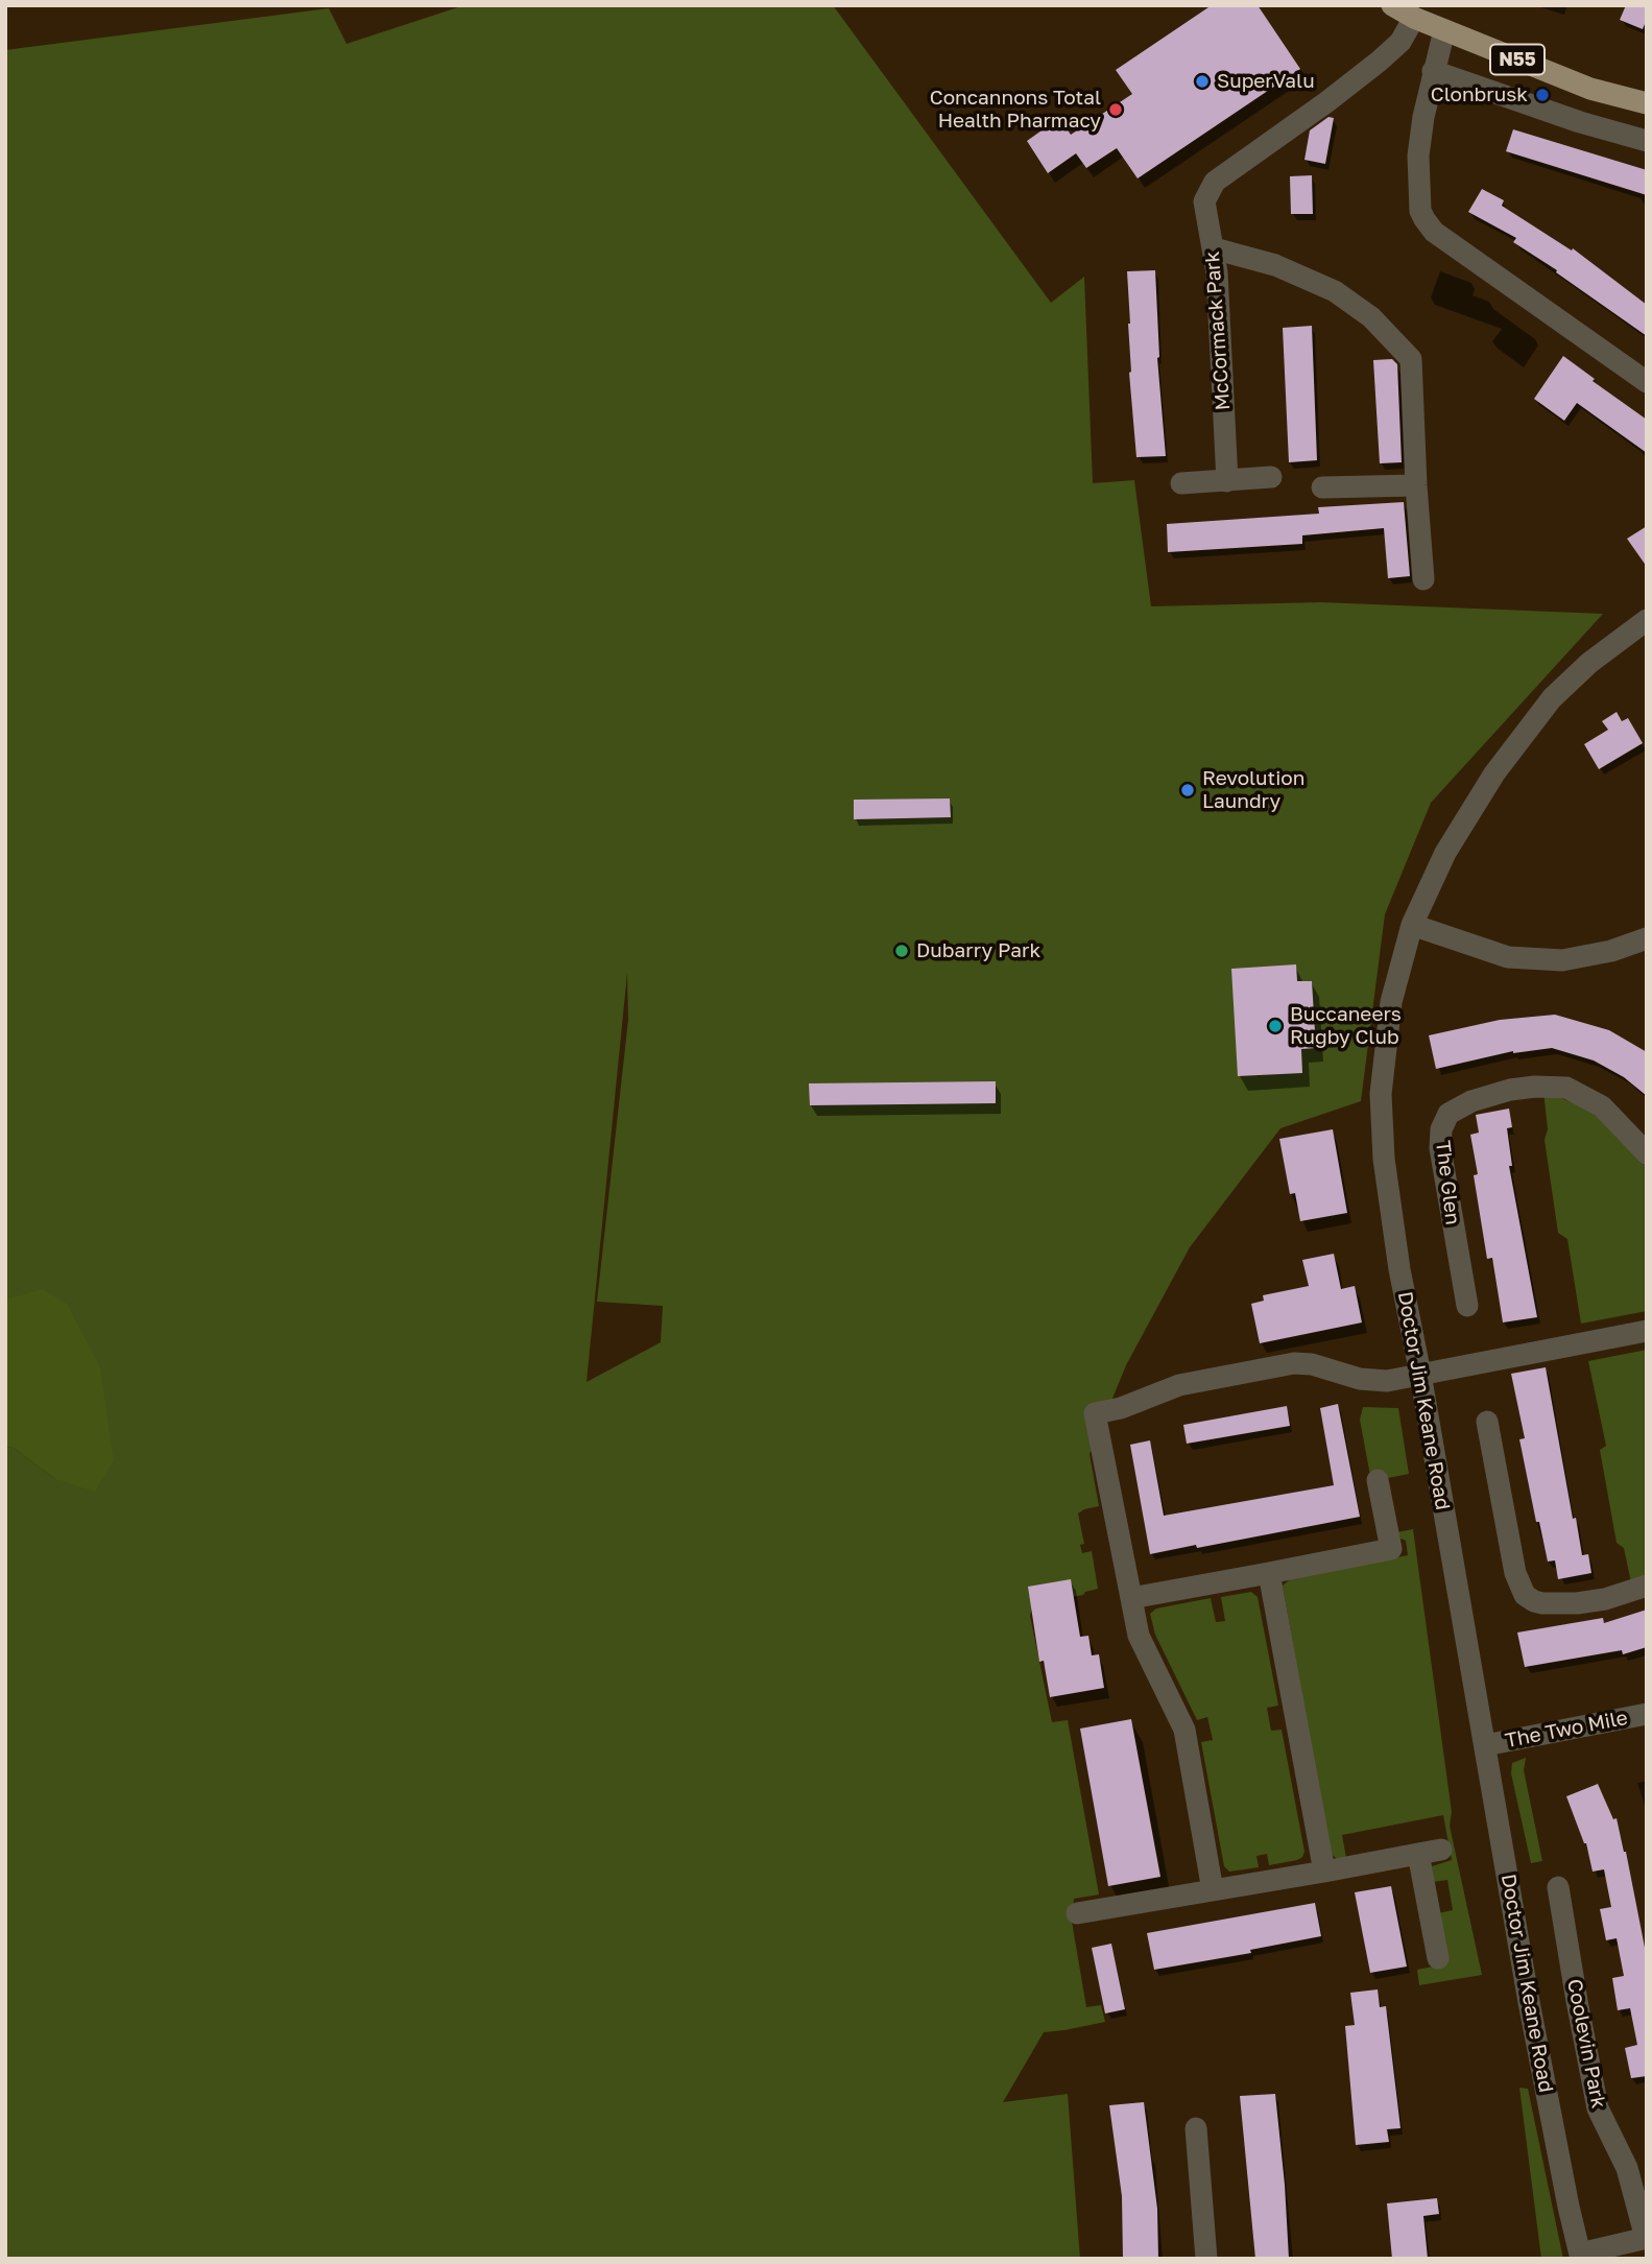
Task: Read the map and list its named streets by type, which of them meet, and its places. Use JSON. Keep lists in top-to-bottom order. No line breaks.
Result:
{"streets":{"main road":["N55"],"street":["McCormack Park","The Glen","Doctor Jim Keane Road","The Two Mile","Coolevin Park"]},"crossings":[["N55","McCormack Park"],["Doctor Jim Keane Road","The Two Mile"],["Doctor Jim Keane Road","Coolevin Park"]],"places":["SuperValu","Clonbrusk","Concannons Total Health Pharmacy","Revolution Laundry","Dubarry Park","Buccaneers Rugby Club"]}
